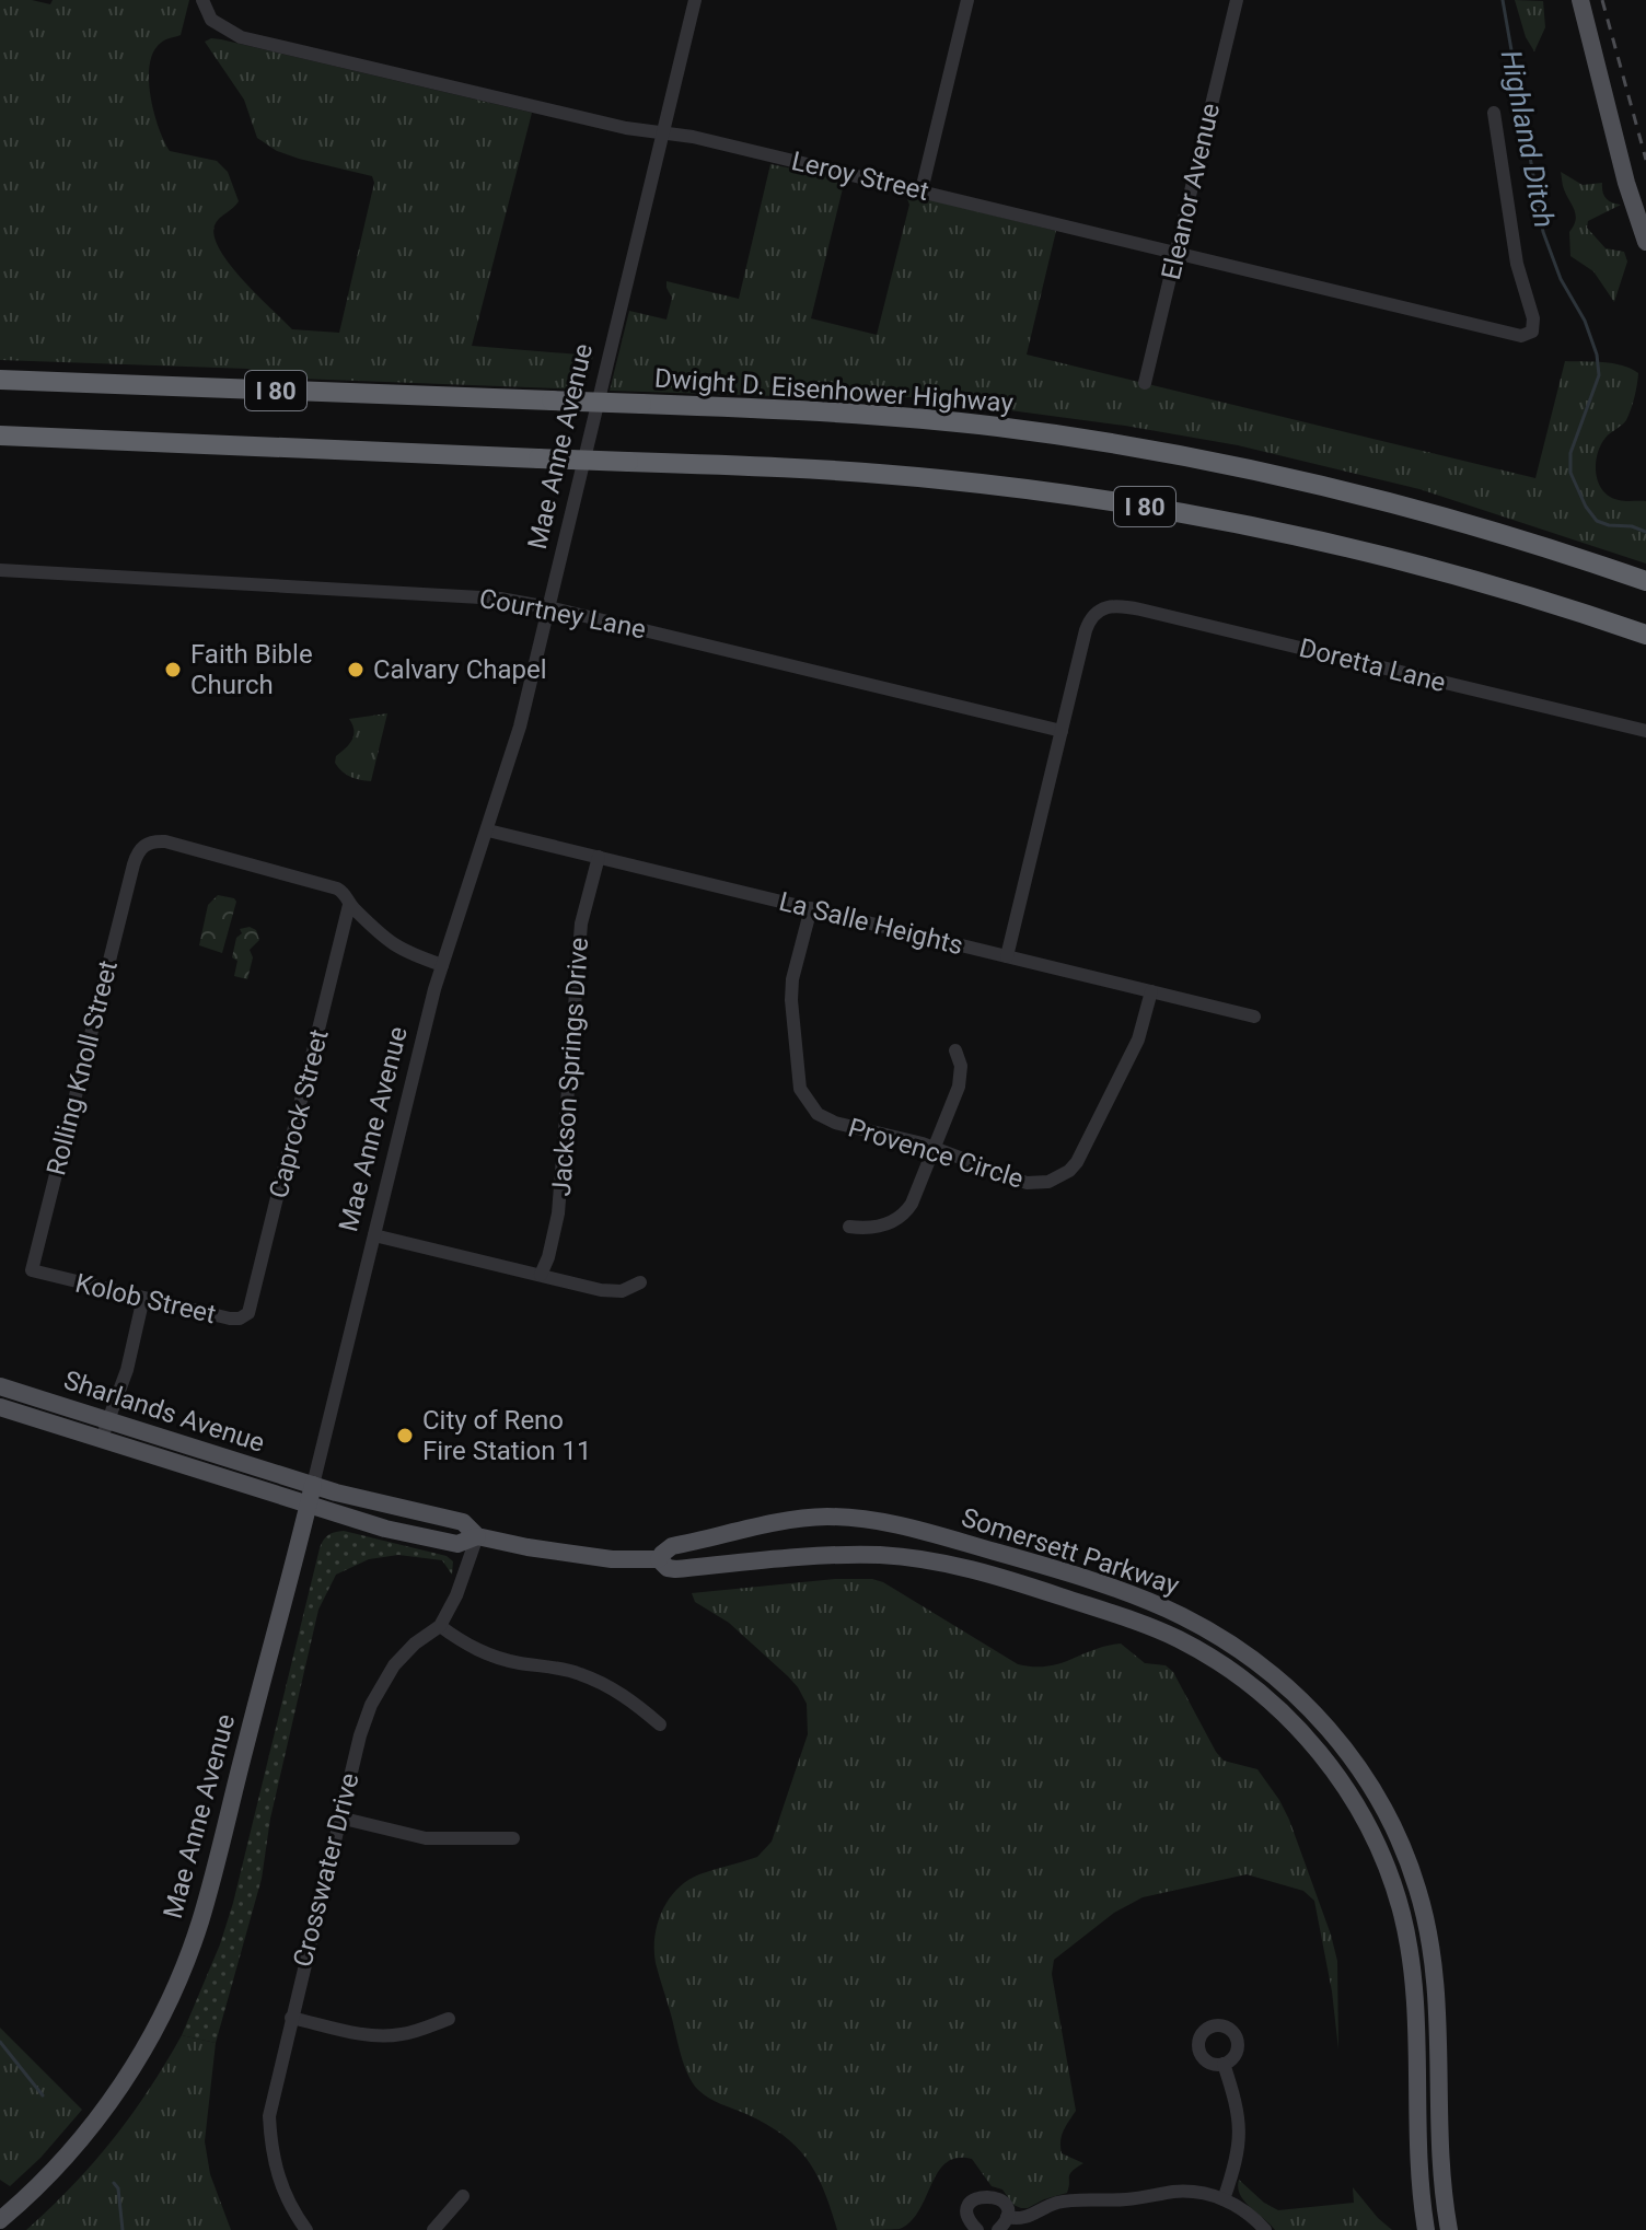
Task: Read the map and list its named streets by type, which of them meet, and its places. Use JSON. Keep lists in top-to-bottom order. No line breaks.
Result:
{"streets":{"highway":["I 80","Dwight D. Eisenhower Highway"],"main road":["Mae Anne Avenue","Sharlands Avenue","Somersett Parkway"],"street":["Leroy Street","Eleanor Avenue","Courtney Lane","Doretta Lane","La Salle Heights","Jackson Springs Drive","Rolling Knoll Street","Caprock Street","Provence Circle","Kolob Street","Crosswater Drive"]},"crossings":[["Leroy Street","Eleanor Avenue"],["Leroy Street","Mae Anne Avenue"],["Mae Anne Avenue","Courtney Lane"],["Mae Anne Avenue","La Salle Heights"],["Mae Anne Avenue","Sharlands Avenue"],["Mae Anne Avenue","Somersett Parkway"],["Courtney Lane","Doretta Lane"],["La Salle Heights","Jackson Springs Drive"],["La Salle Heights","Provence Circle"],["Rolling Knoll Street","Caprock Street"],["Rolling Knoll Street","Kolob Street"],["Caprock Street","Kolob Street"],["Sharlands Avenue","Somersett Parkway"],["Somersett Parkway","Crosswater Drive"]],"water":["Highland Ditch"],"places":["Faith Bible Church","Calvary Chapel","City of Reno Fire Station 11"]}
